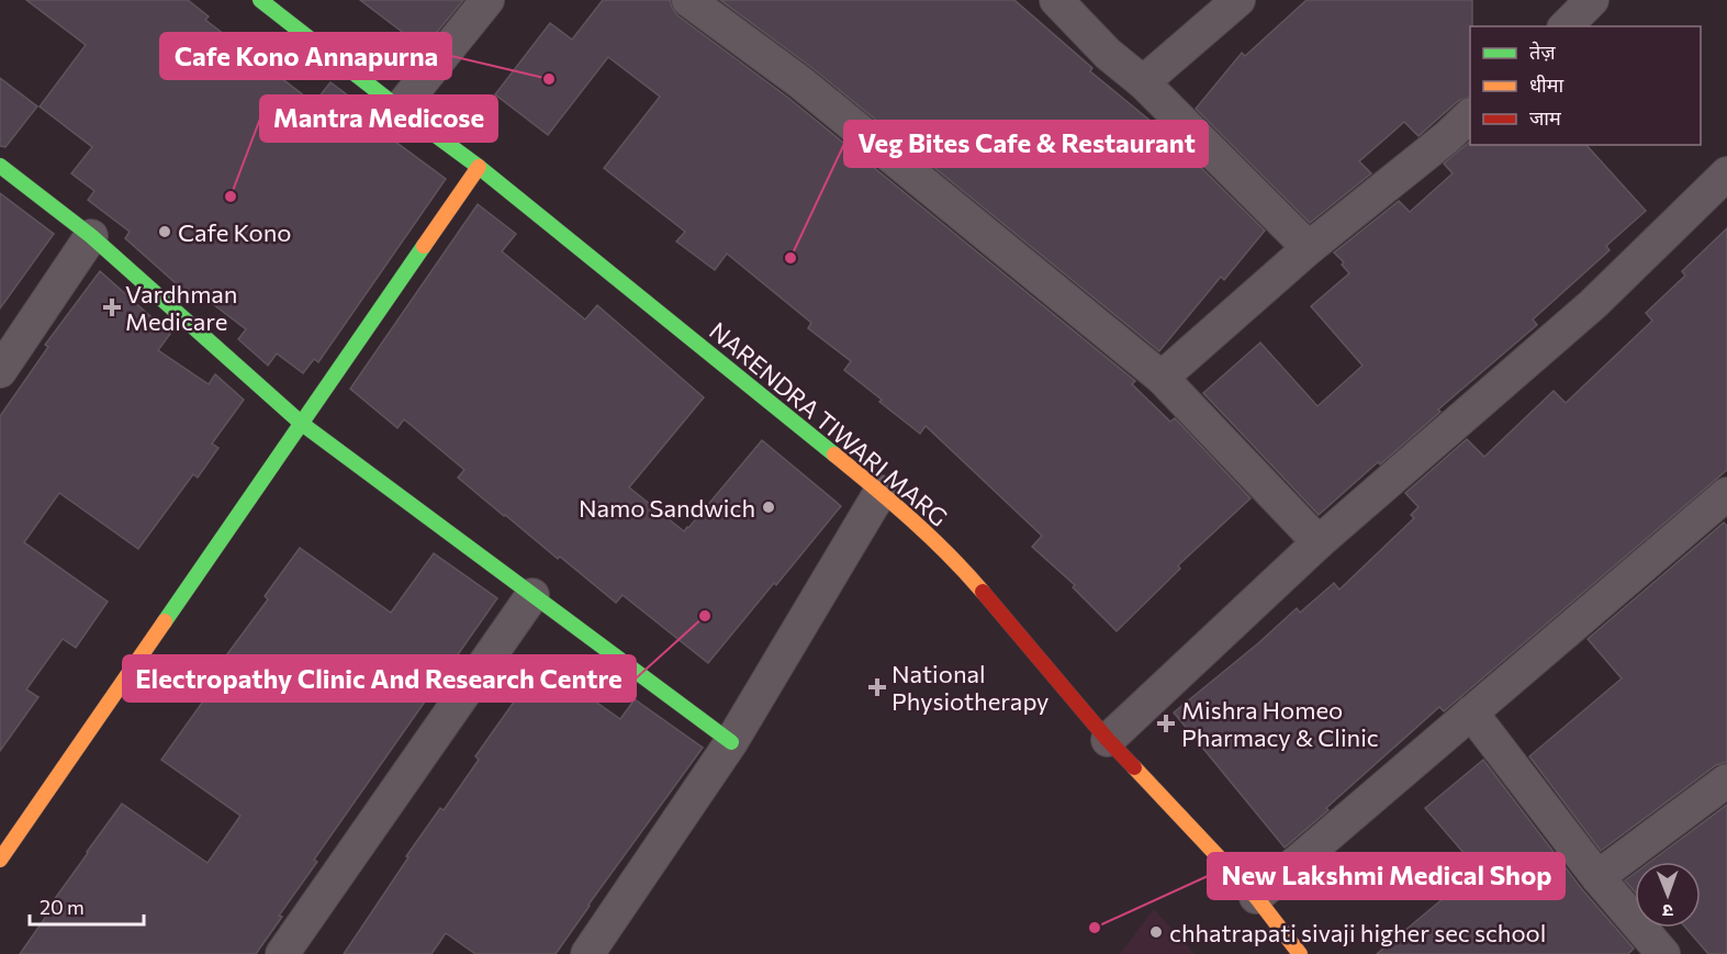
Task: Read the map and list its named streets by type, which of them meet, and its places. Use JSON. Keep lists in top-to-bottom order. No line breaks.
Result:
{"streets":{"street":["NARENDRA TIWARI MARG"]},"places":{"other":["Cafe Kono Annapurna","Mantra Medicose","Cafe Kono","Veg Bites Cafe & Restaurant","Namo Sandwich","Electropathy Clinic And Research Centre","New Lakshmi Medical Shop","chhatrapati sivaji higher sec school"],"health":["Vardhman Medicare","National Physiotherapy","Mishra Homeo Pharmacy & Clinic"]},"legend":["तेज़","धीमा","जाम"],"scale_bar":"20 m","north":"bottom"}
